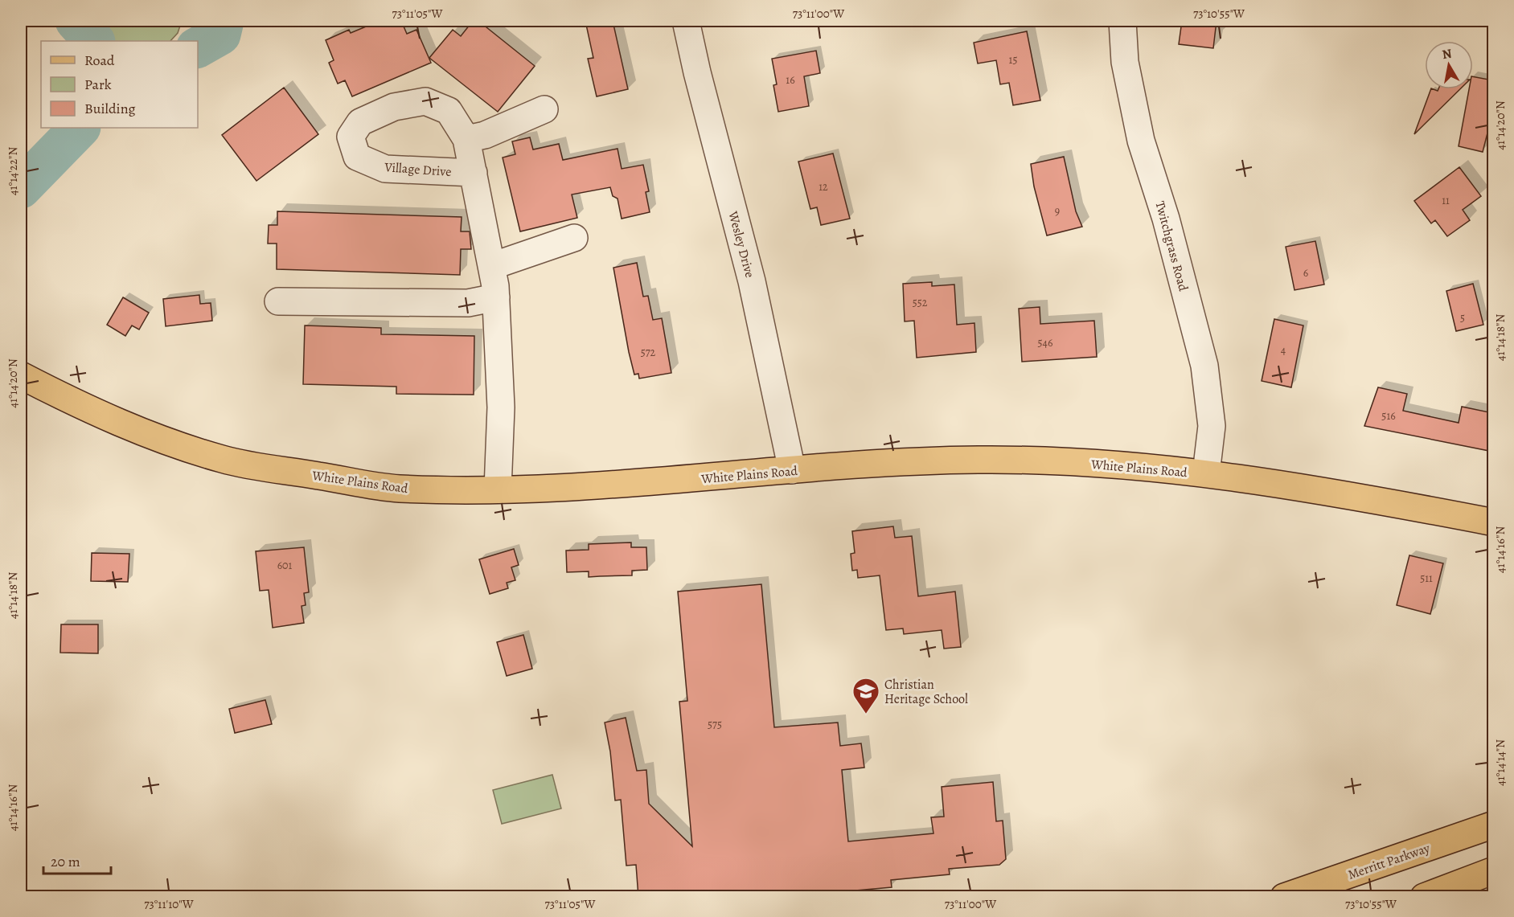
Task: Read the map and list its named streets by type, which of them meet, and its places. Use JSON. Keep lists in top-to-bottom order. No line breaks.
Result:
{"streets":{"main road":["White Plains Road","Merritt Parkway"],"street":["Village Drive","Wesley Drive","Twitchgrass Road"]},"crossings":[["Village Drive","White Plains Road"],["Wesley Drive","White Plains Road"],["Twitchgrass Road","White Plains Road"]],"places":{"school or university":["Christian Heritage School"]},"house_numbers":["15","16","12","11","9","6","552","5","546","4","572","516","601","511","575"],"legend":["Road","Park","Building"],"scale_bar":"20 m","north":"top","coordinates":["73°11'05\"W","73°11'00\"W","73°10'55\"W","41°14'20\"N","41°14'22\"N","41°14'18\"N","41°14'16\"N","41°14'14\"N","73°11'10\"W"]}
